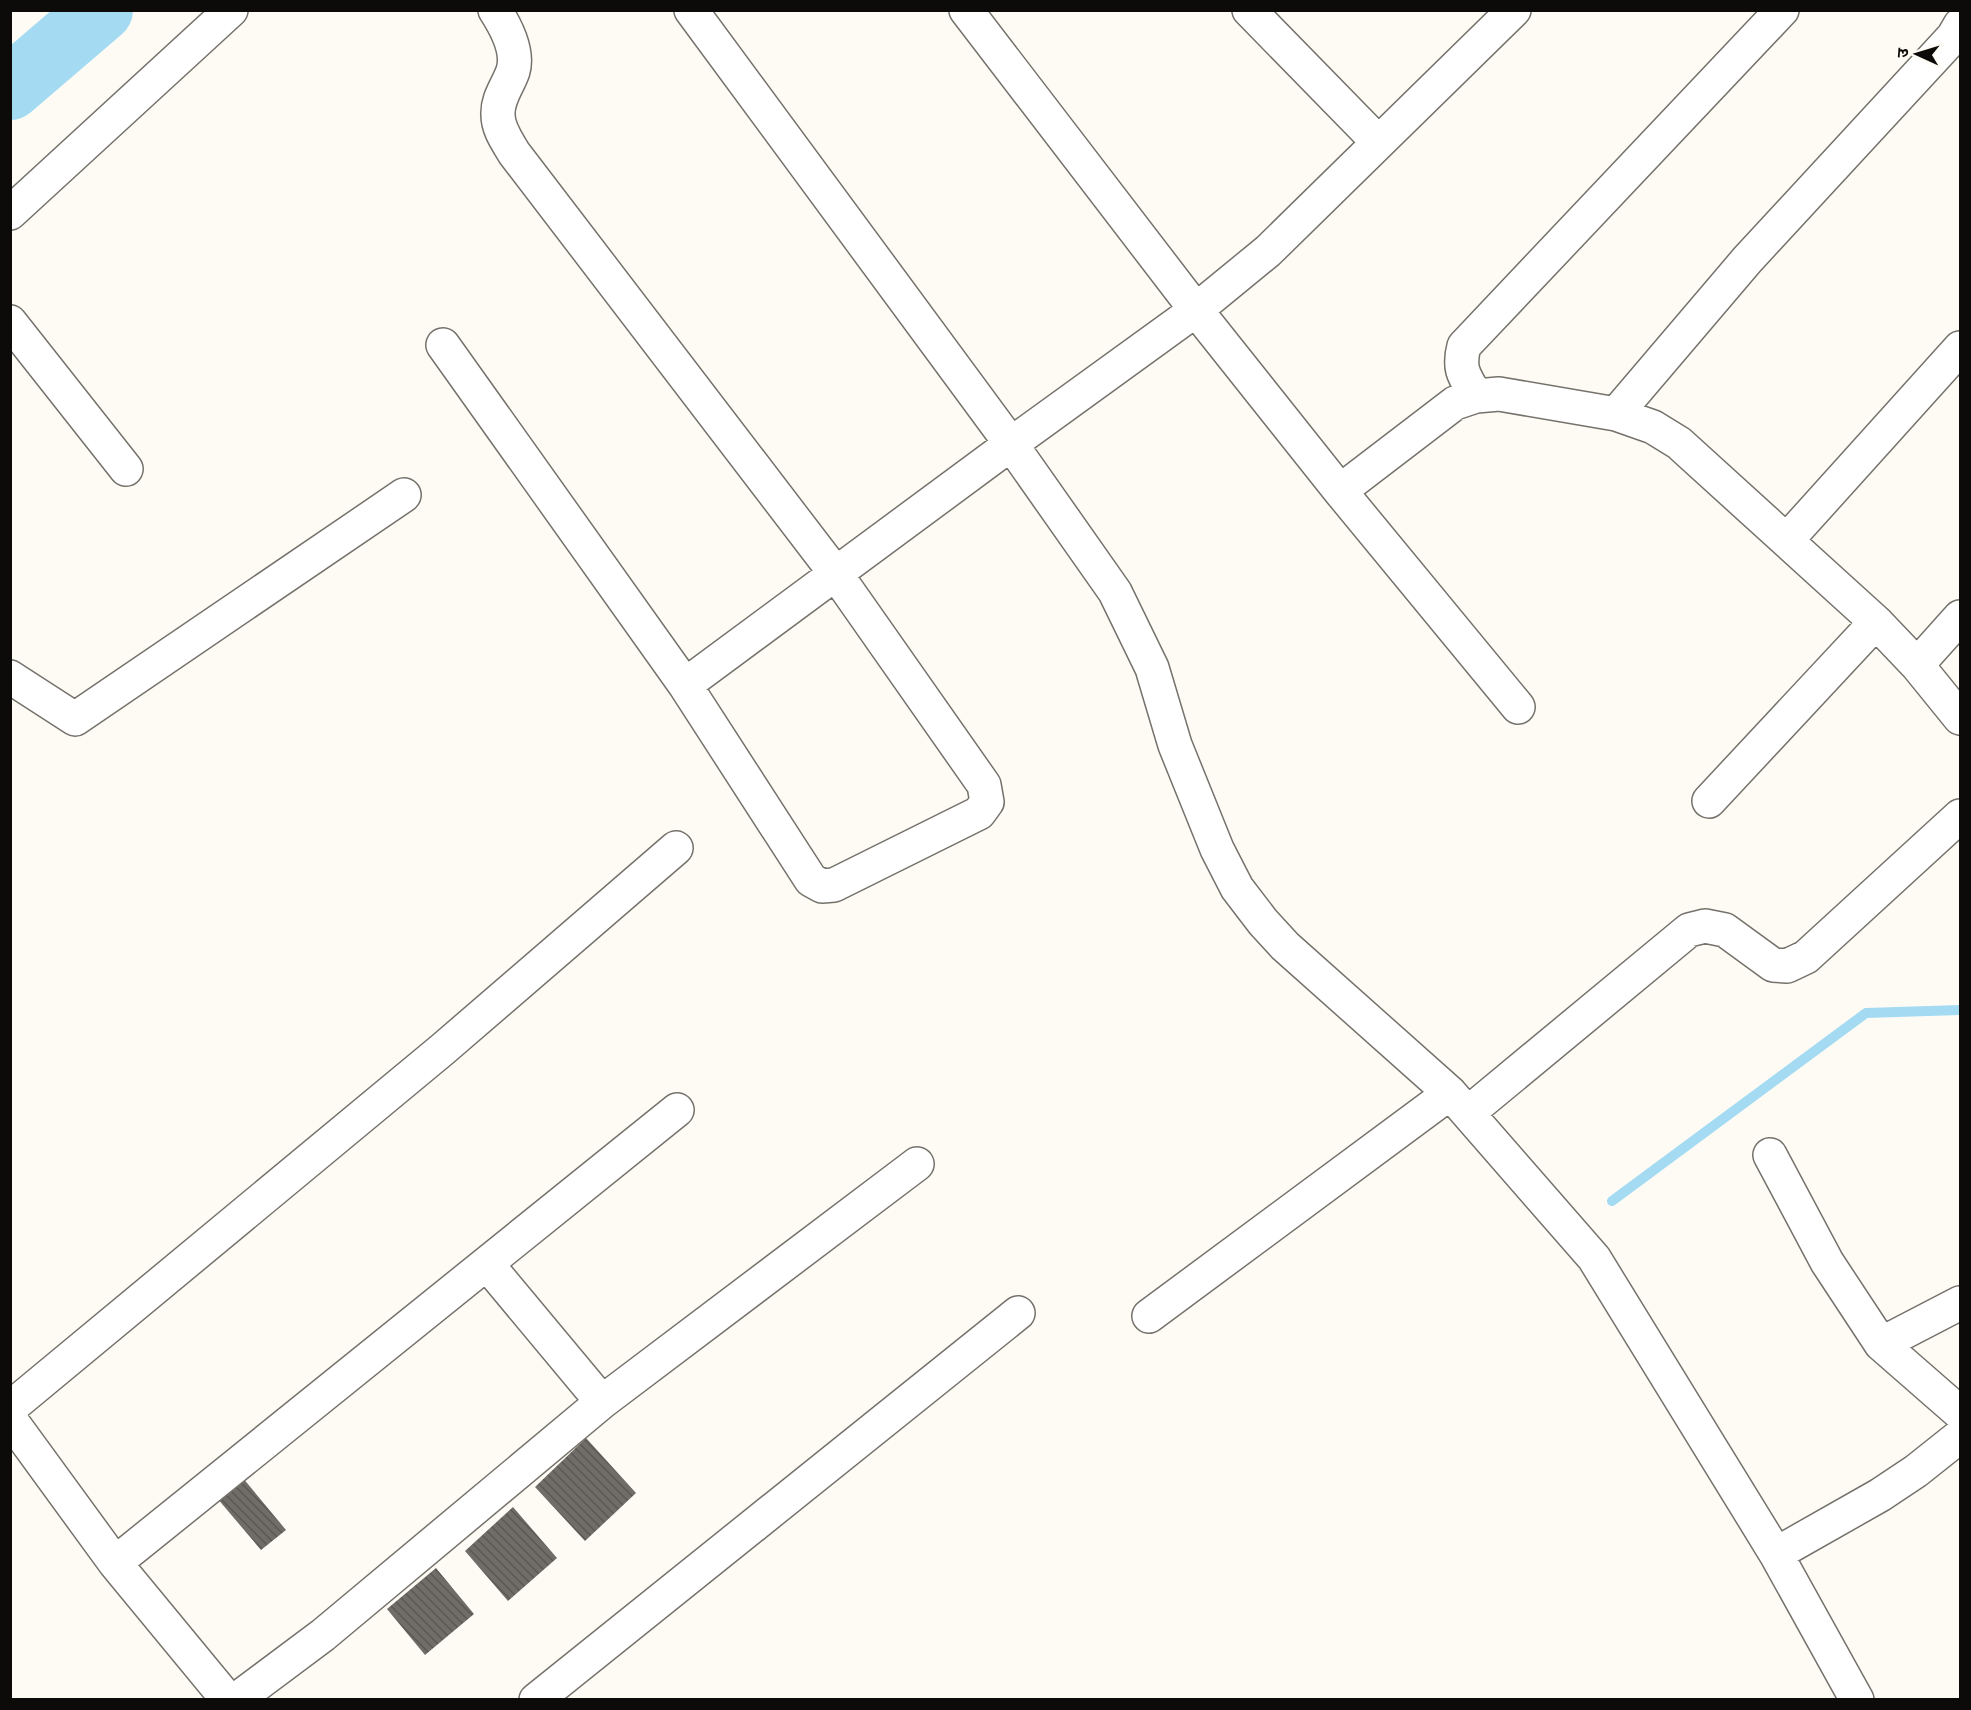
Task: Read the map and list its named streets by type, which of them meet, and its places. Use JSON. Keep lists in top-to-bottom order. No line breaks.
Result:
{"north":"left"}
